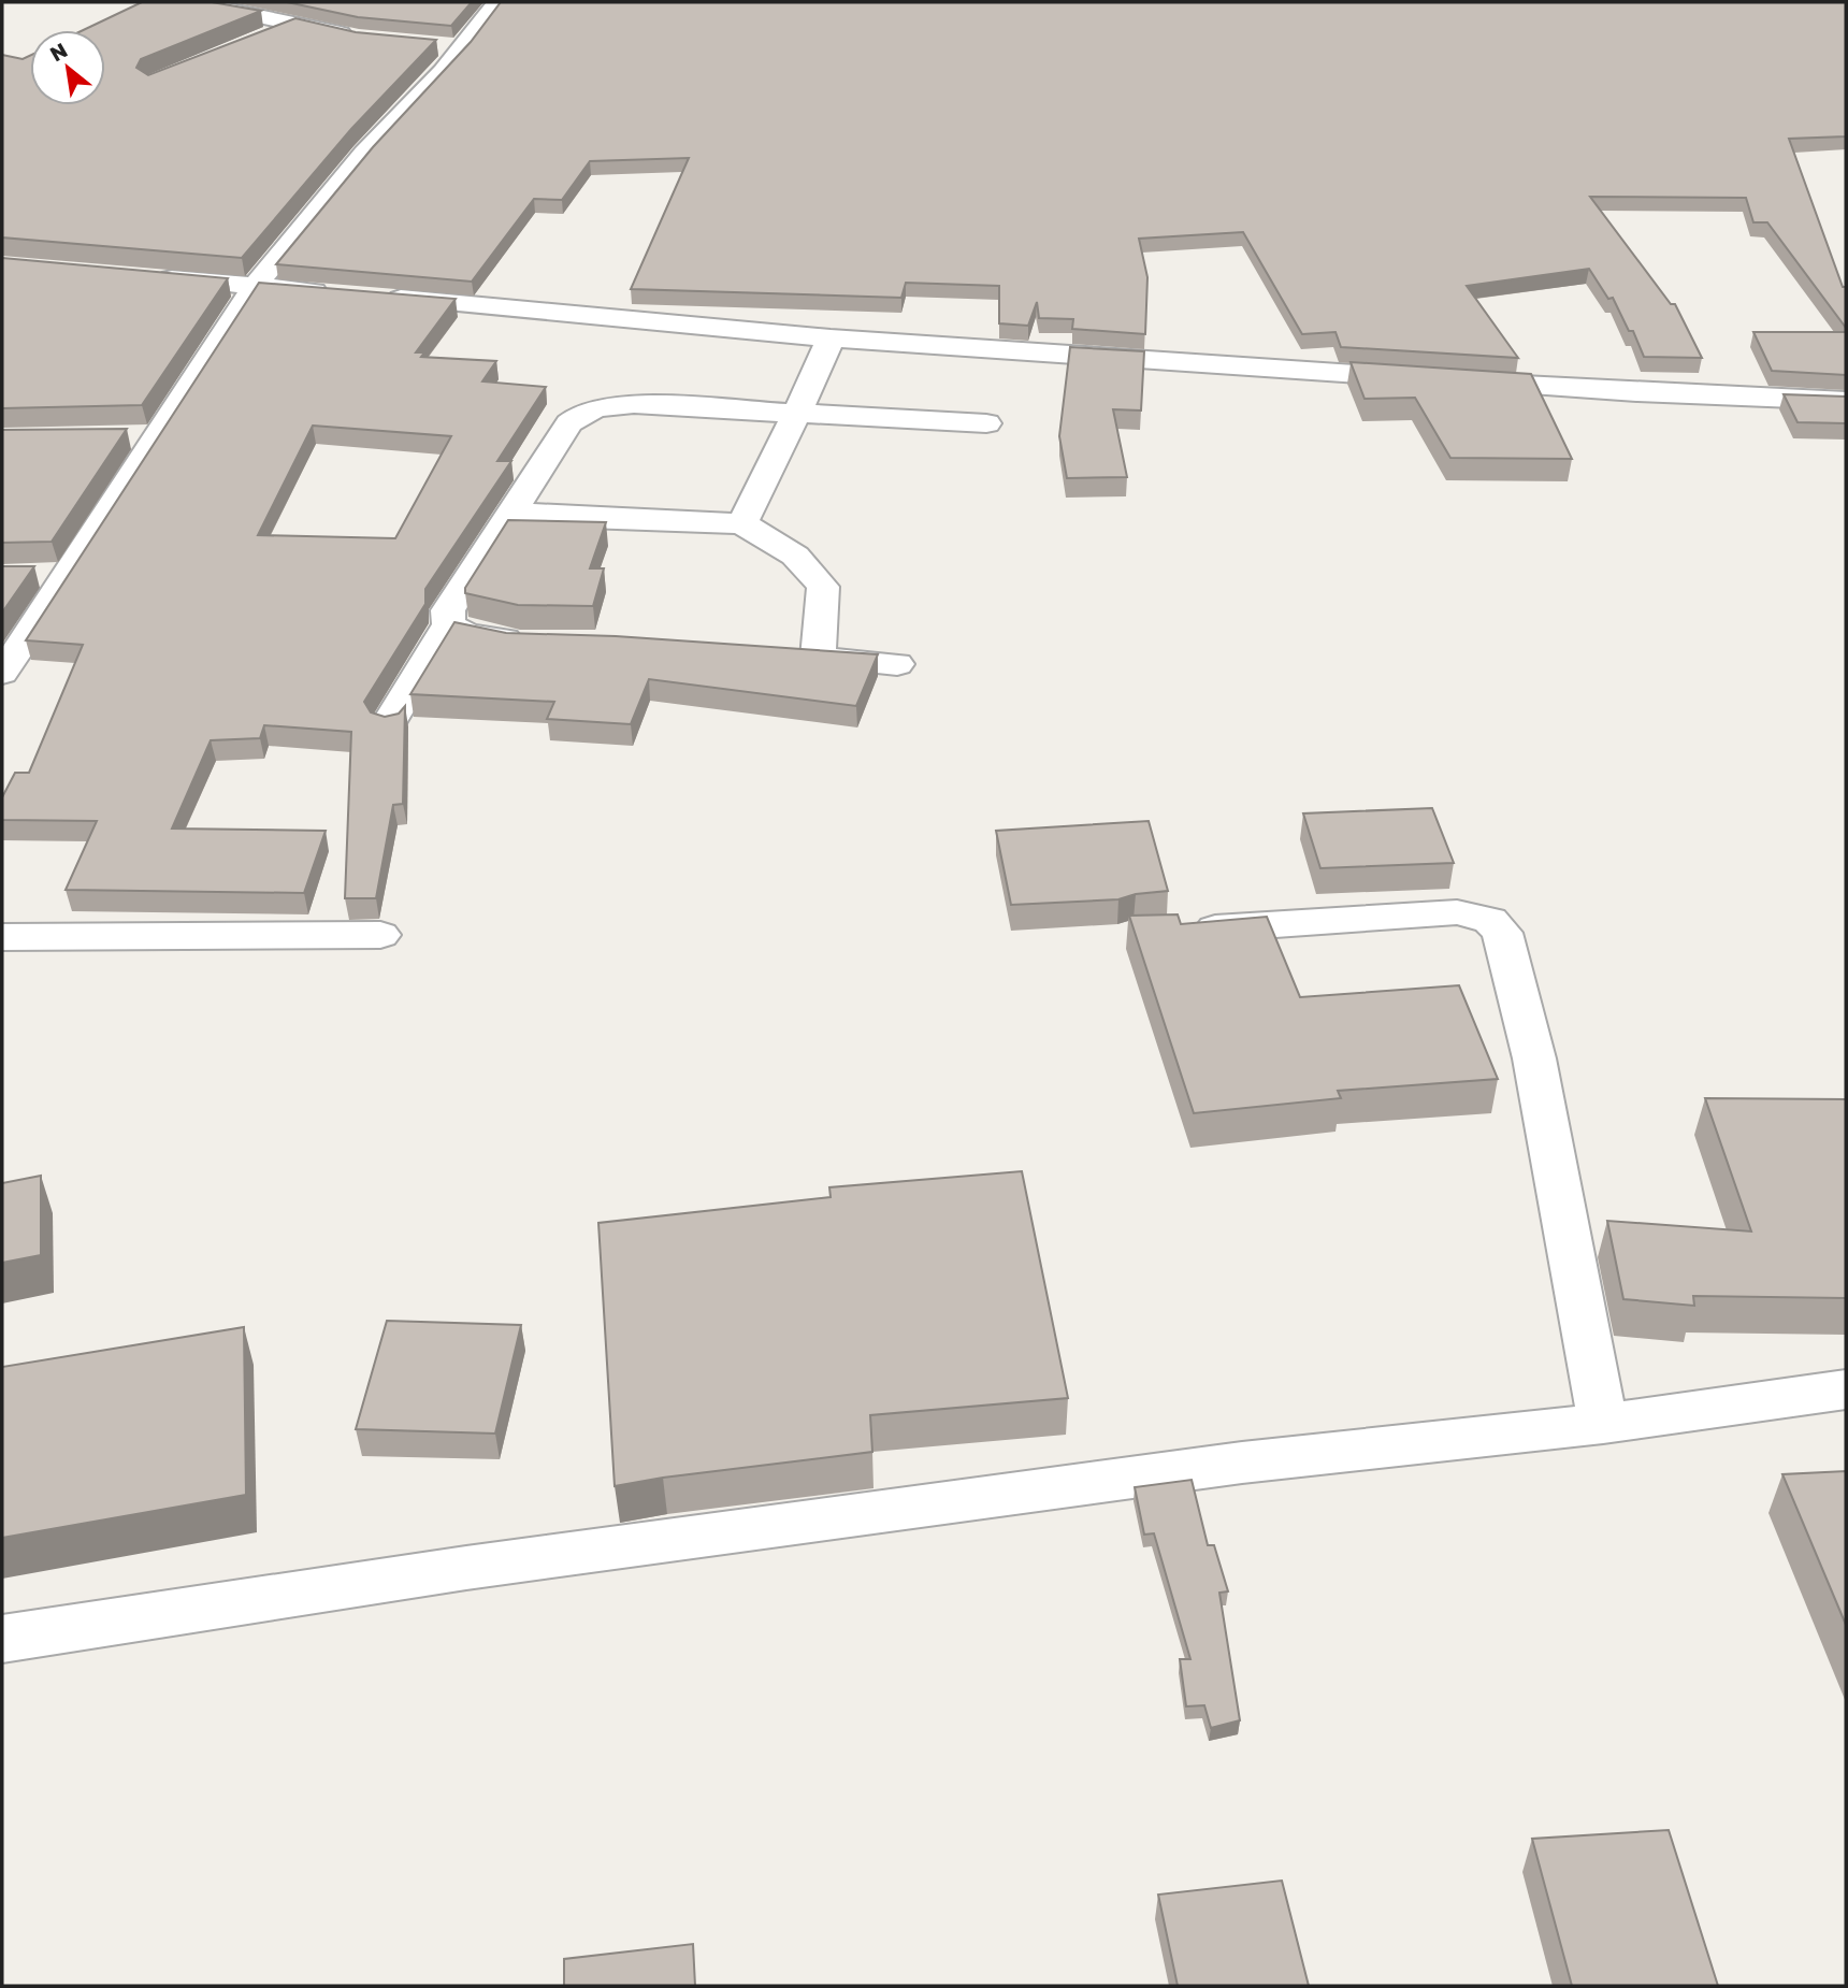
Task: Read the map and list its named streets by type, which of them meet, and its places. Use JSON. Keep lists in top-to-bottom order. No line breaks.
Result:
{"north":"top left"}
